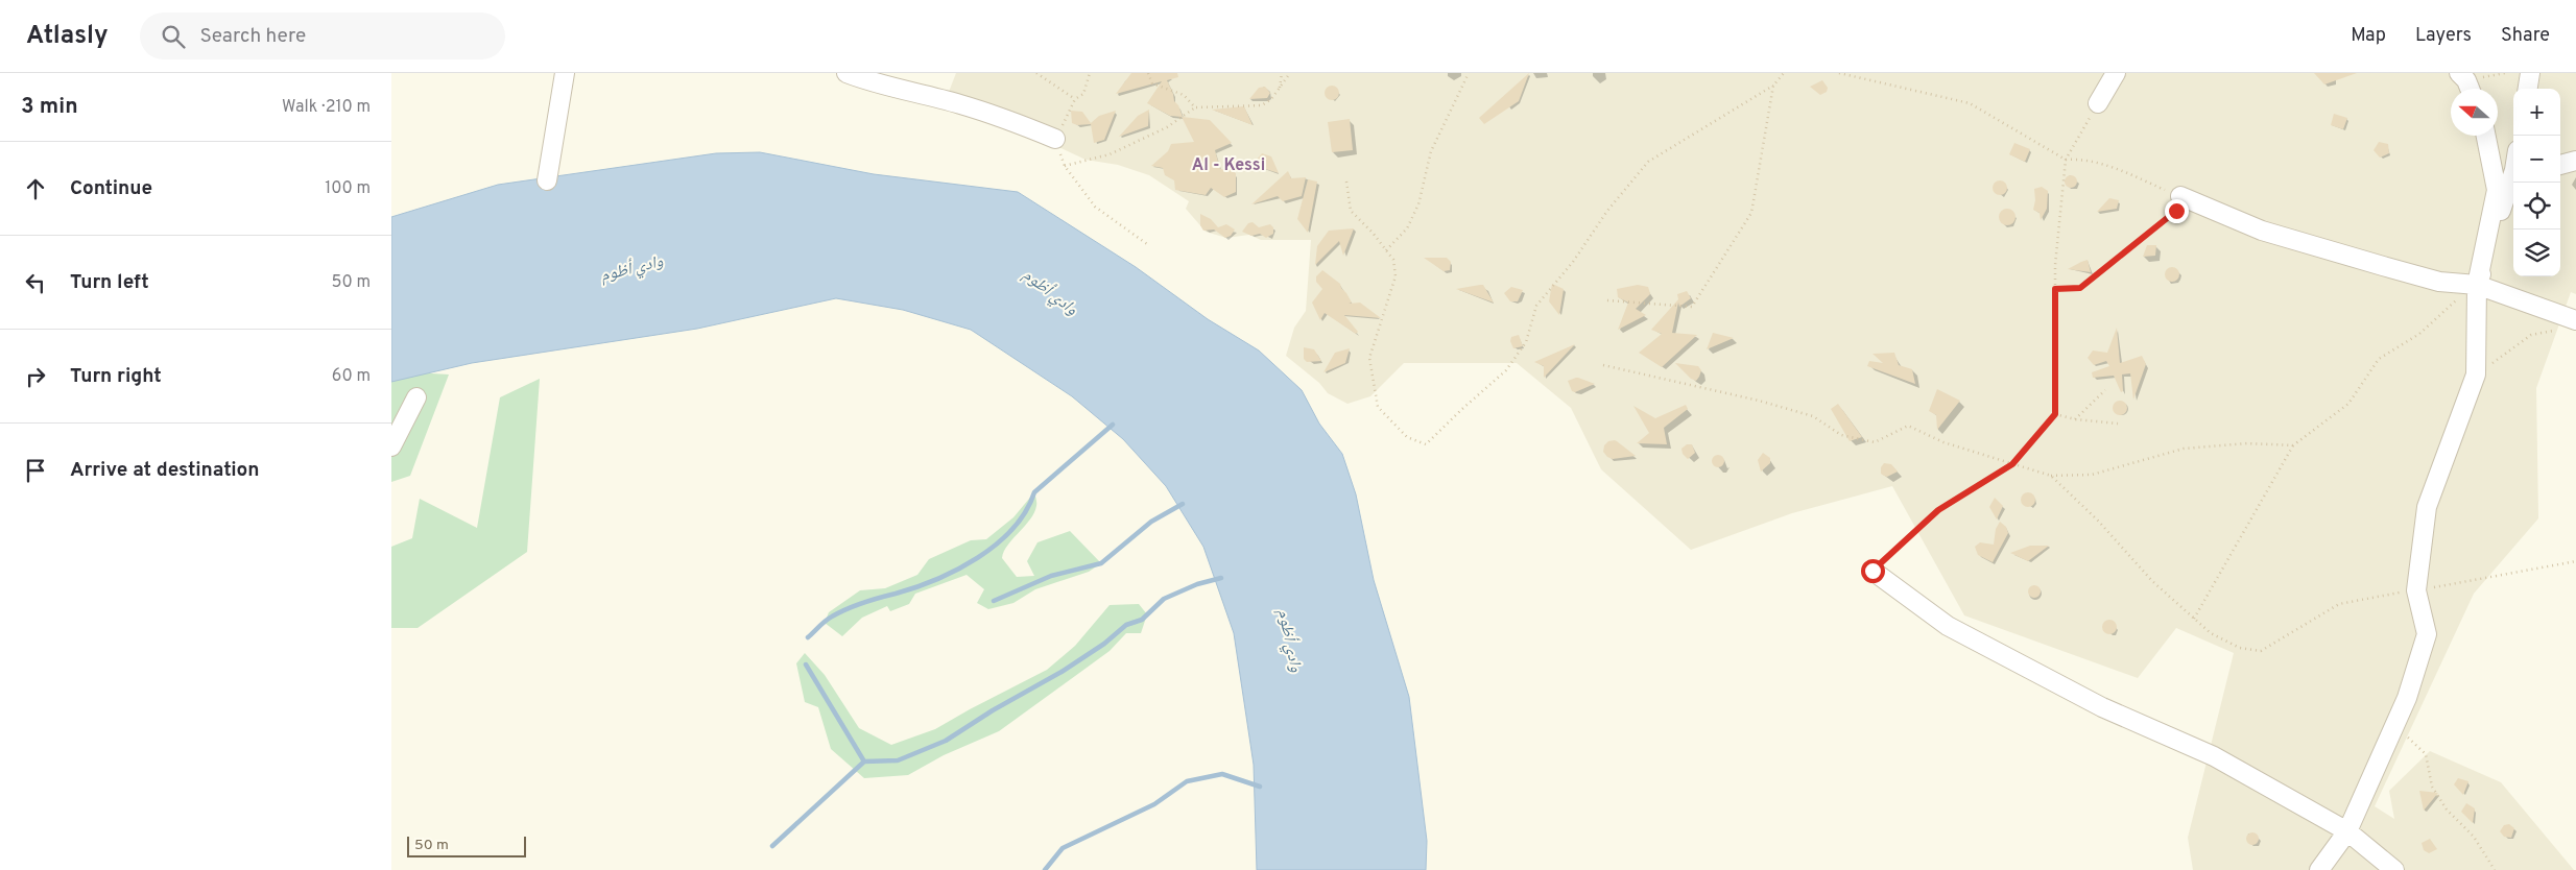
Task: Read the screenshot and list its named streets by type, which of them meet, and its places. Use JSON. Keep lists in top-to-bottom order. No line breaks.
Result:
{"districts":["Al - Kessi"],"water":["وادي أظوم"],"scale_bar":"50 m","north":"left","page":{"header":"Atlasly","search":"Search here","nav":["Map","Layers","Share"],"heading":["3 min","Walk · 210 m"],"map_buttons":["+","−"],"list":[["Continue","100 m"],["Turn left","50 m"],["Turn right","60 m"],"Arrive at destination"],"scale":"50 m"}}
